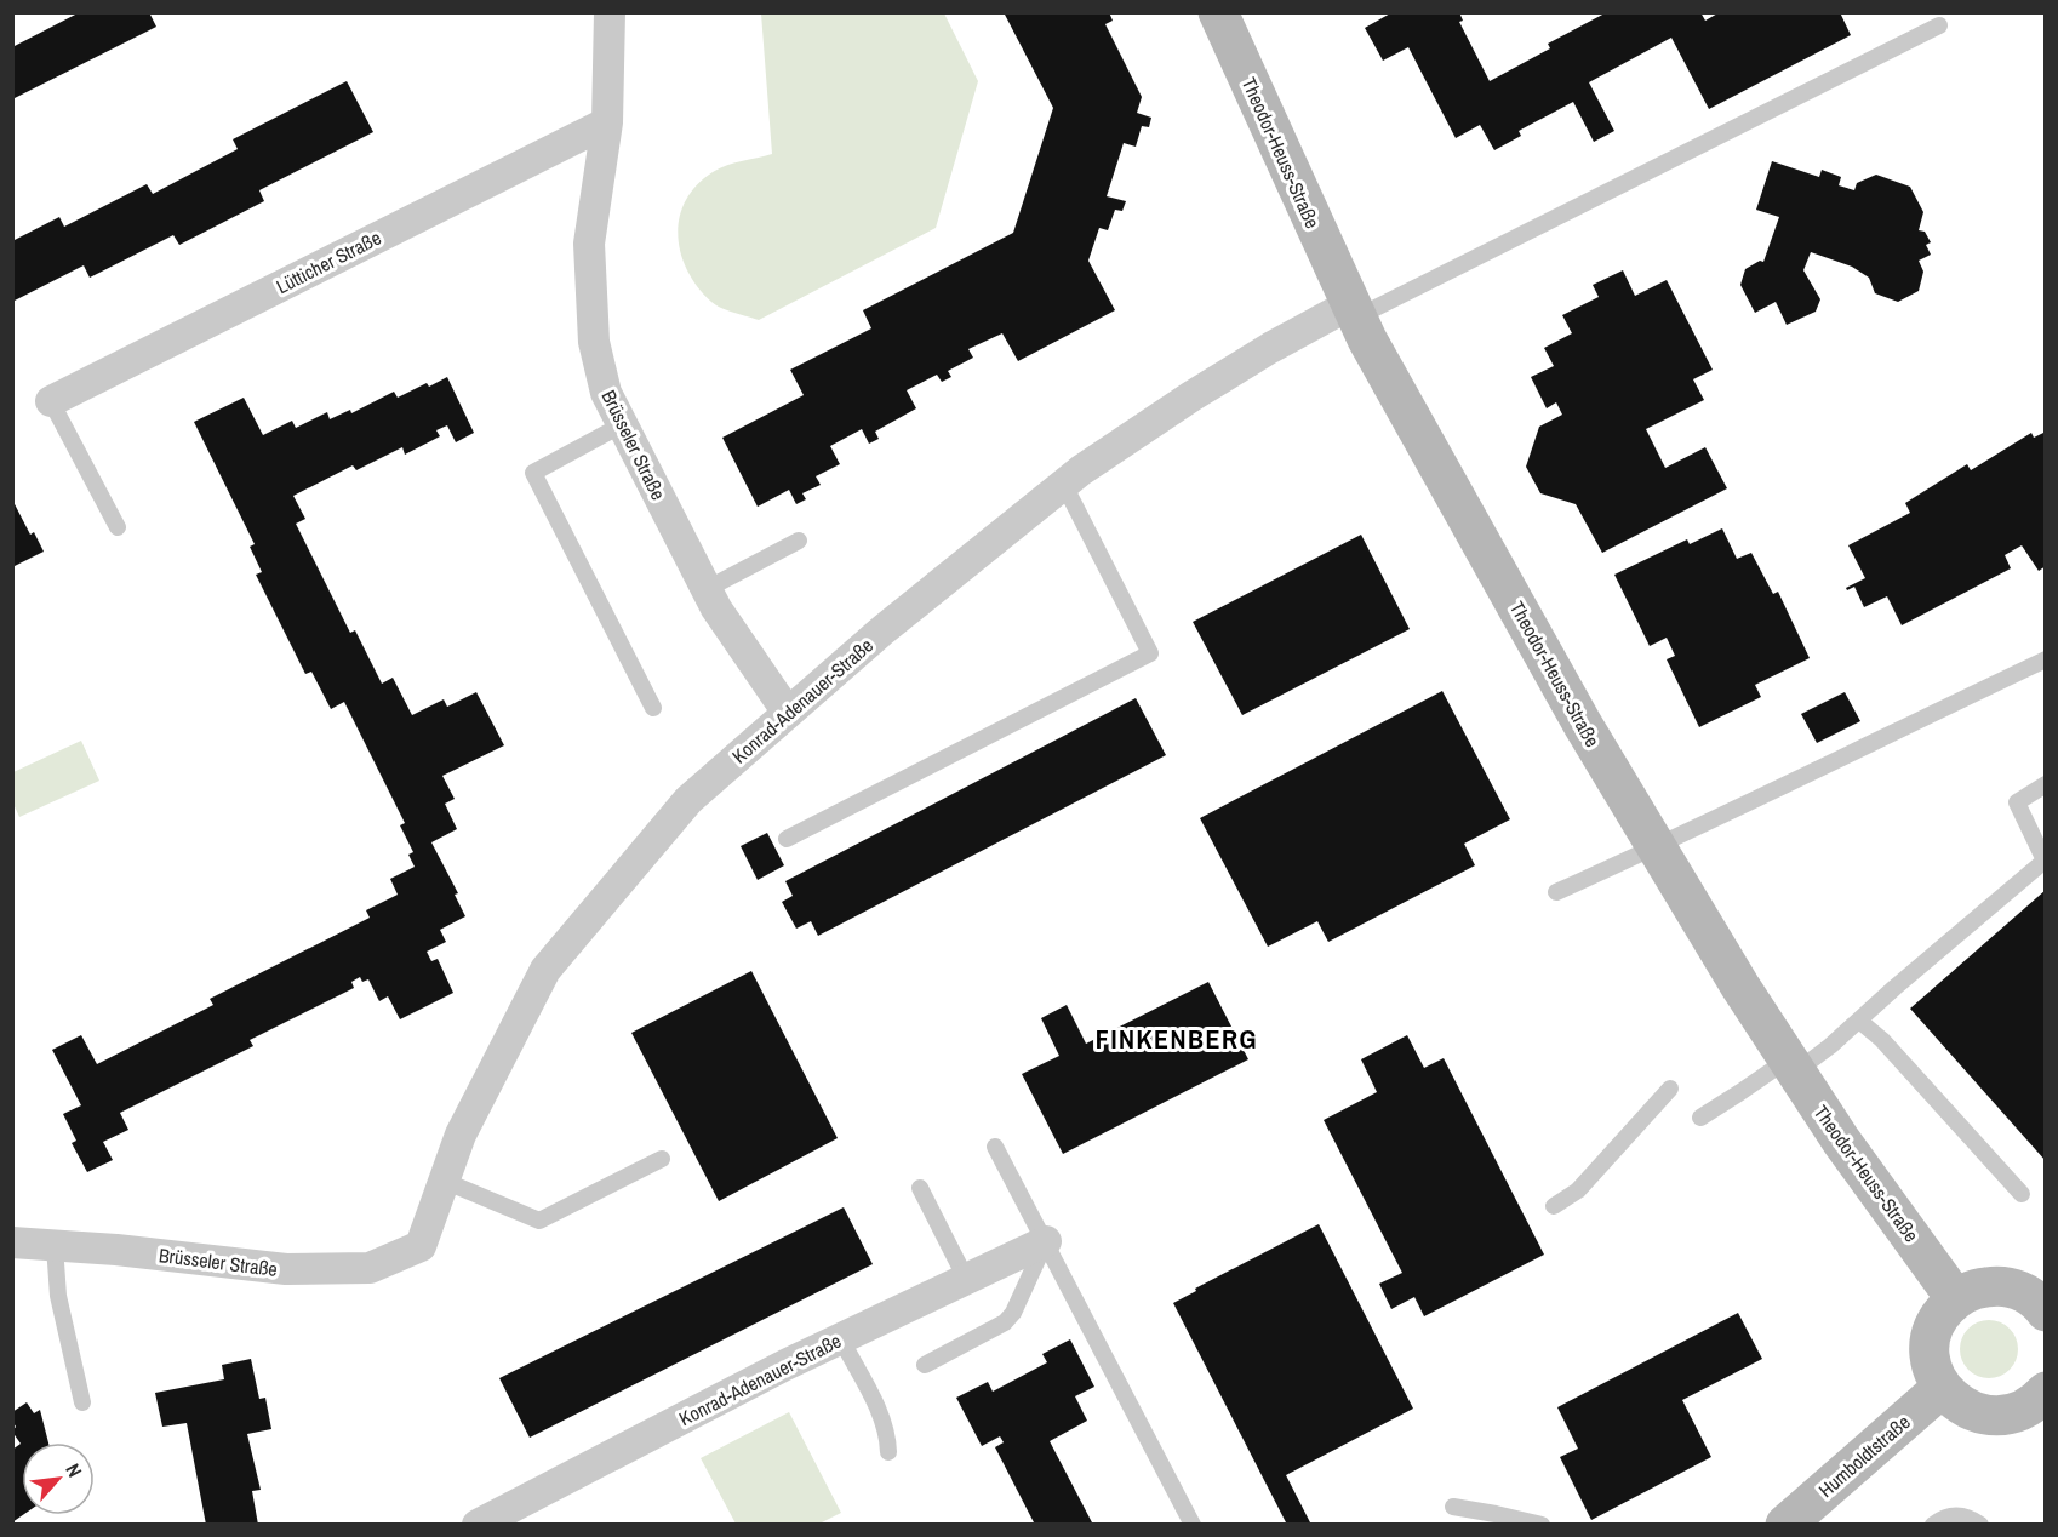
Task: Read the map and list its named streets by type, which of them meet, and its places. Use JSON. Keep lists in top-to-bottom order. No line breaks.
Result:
{"streets":{"street":["Theodor-Heuss-Straße","Lütticher Straße","Brüsseler Straße","Konrad-Adenauer-Straße","Humboldtstraße"]},"crossings":[["Theodor-Heuss-Straße","Konrad-Adenauer-Straße"],["Lütticher Straße","Brüsseler Straße"],["Brüsseler Straße","Konrad-Adenauer-Straße"]],"districts":["FINKENBERG"],"north":"top right"}
